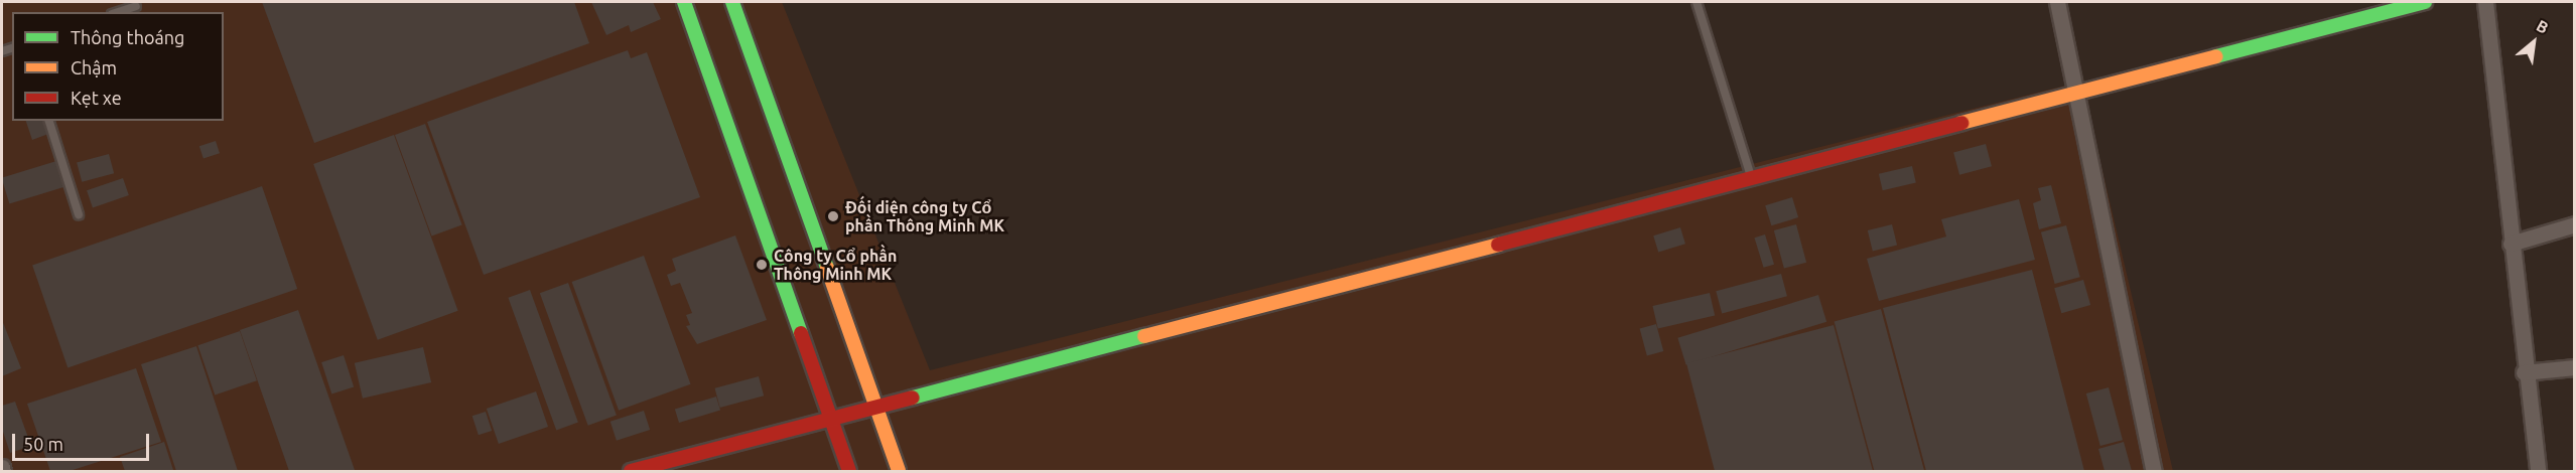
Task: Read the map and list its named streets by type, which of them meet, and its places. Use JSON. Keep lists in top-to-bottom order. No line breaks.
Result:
{"places":["Đối diện công ty Cổ phần Thông Minh MK","Công ty Cổ phần Thông Minh MK"],"legend":["Thông thoáng","Chậm","Kẹt xe"],"scale_bar":"50 m","north":"top right"}
